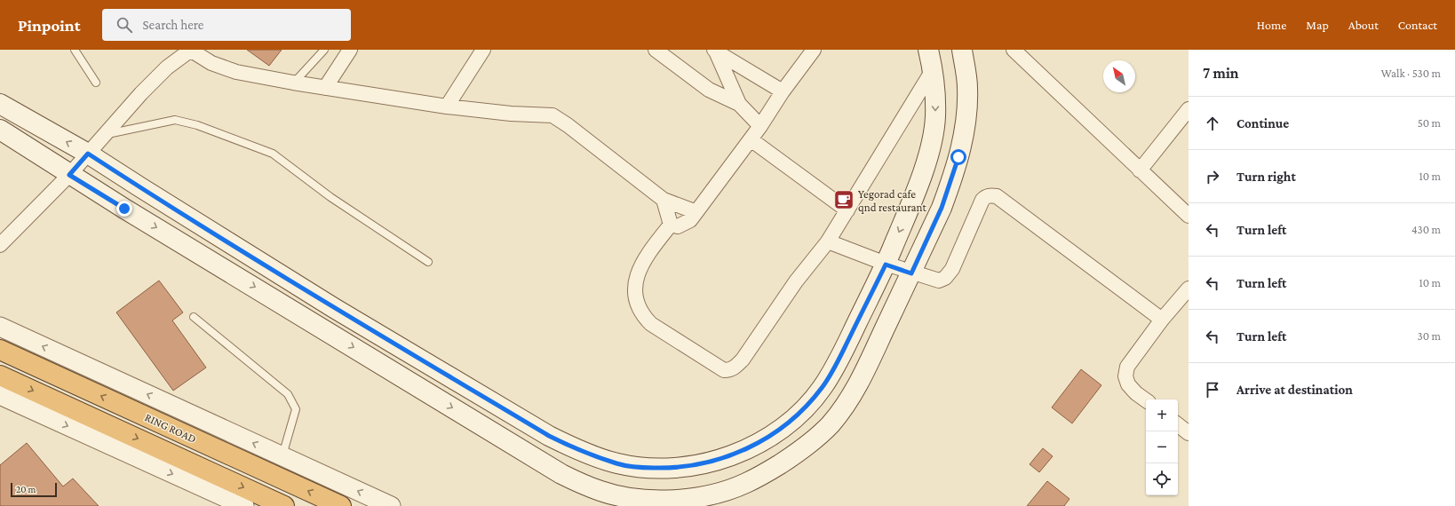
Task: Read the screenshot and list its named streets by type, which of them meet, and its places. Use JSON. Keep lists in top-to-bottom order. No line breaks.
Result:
{"streets":{"highway":["RING ROAD"]},"places":{"cafe":["Yegorad cafe qnd restaurant"]},"scale_bar":"20 m","north":"top left","page":{"header":"Pinpoint","search":"Search here","nav":["Home","Map","About","Contact"],"heading":["7 min","Walk · 530 m"],"list":[["Continue","50 m"],["Turn right","10 m"],["Turn left","430 m"],["Turn left","10 m"],["Turn left","30 m"],"Arrive at destination"],"map_buttons":["+","−"],"scale":"20 m"}}
